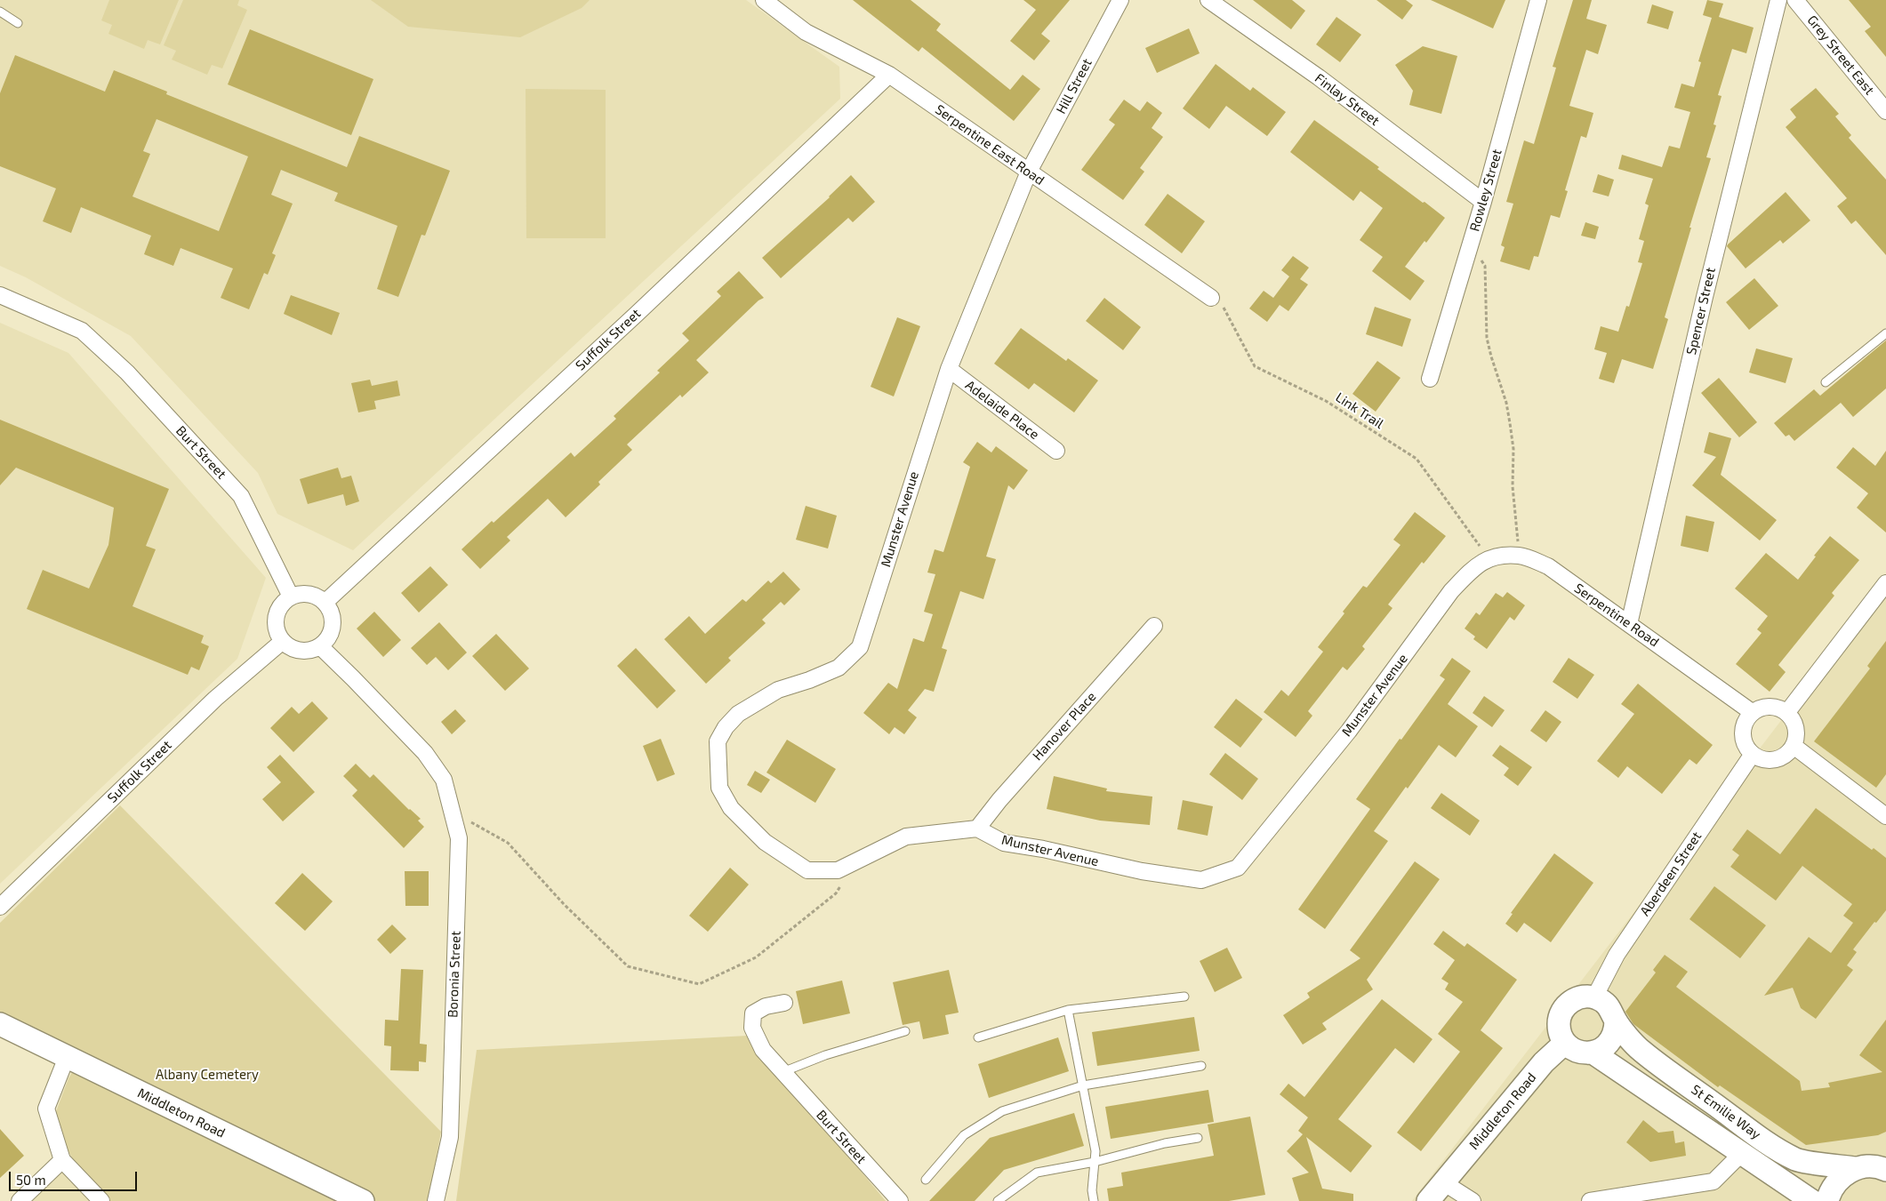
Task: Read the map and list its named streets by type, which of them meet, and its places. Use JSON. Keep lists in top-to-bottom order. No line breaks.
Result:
{"streets":{"main road":["Middleton Road","St Emilie Way"],"street":["Grey Street East","Hill Street","Finlay Street","Serpentine East Road","Rowley Street","Spencer Street","Suffolk Street","Adelaide Place","Burt Street","Munster Avenue","Serpentine Road","Hanover Place","Aberdeen Street","Boronia Street"],"path":["Link Trail"]},"crossings":[["Hill Street","Serpentine East Road"],["Hill Street","Munster Avenue"],["Finlay Street","Rowley Street"],["Serpentine East Road","Suffolk Street"],["Serpentine East Road","Link Trail"],["Serpentine East Road","Munster Avenue"],["Spencer Street","Serpentine Road"],["Suffolk Street","Burt Street"],["Suffolk Street","Boronia Street"],["Adelaide Place","Munster Avenue"],["Link Trail","Munster Avenue"],["Link Trail","Serpentine Road"],["Burt Street","Boronia Street"],["Munster Avenue","Serpentine Road"],["Munster Avenue","Hanover Place"],["Serpentine Road","Aberdeen Street"],["Aberdeen Street","Middleton Road"],["Aberdeen Street","St Emilie Way"],["Middleton Road","St Emilie Way"]],"parks":["Albany Cemetery"],"scale_bar":"50 m"}
